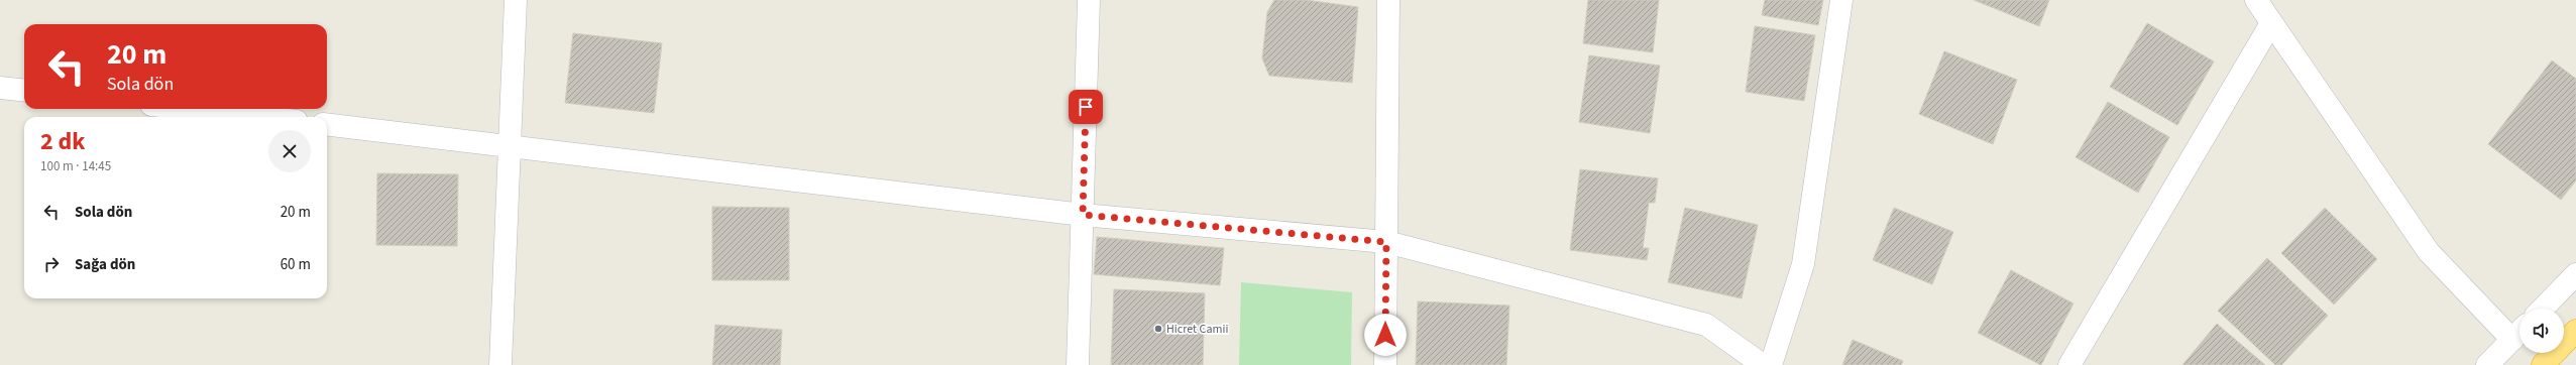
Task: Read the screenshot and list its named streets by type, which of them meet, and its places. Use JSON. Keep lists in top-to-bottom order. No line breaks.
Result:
{"places":["Hicret Camii"],"page":{"turn":["20 m","Sola dön"],"heading":["2 dk","100 m · 14:45"],"list":[{"name":"Sola dön","value":"20 m"},{"name":"Sağa dön","value":"60 m"}]}}
